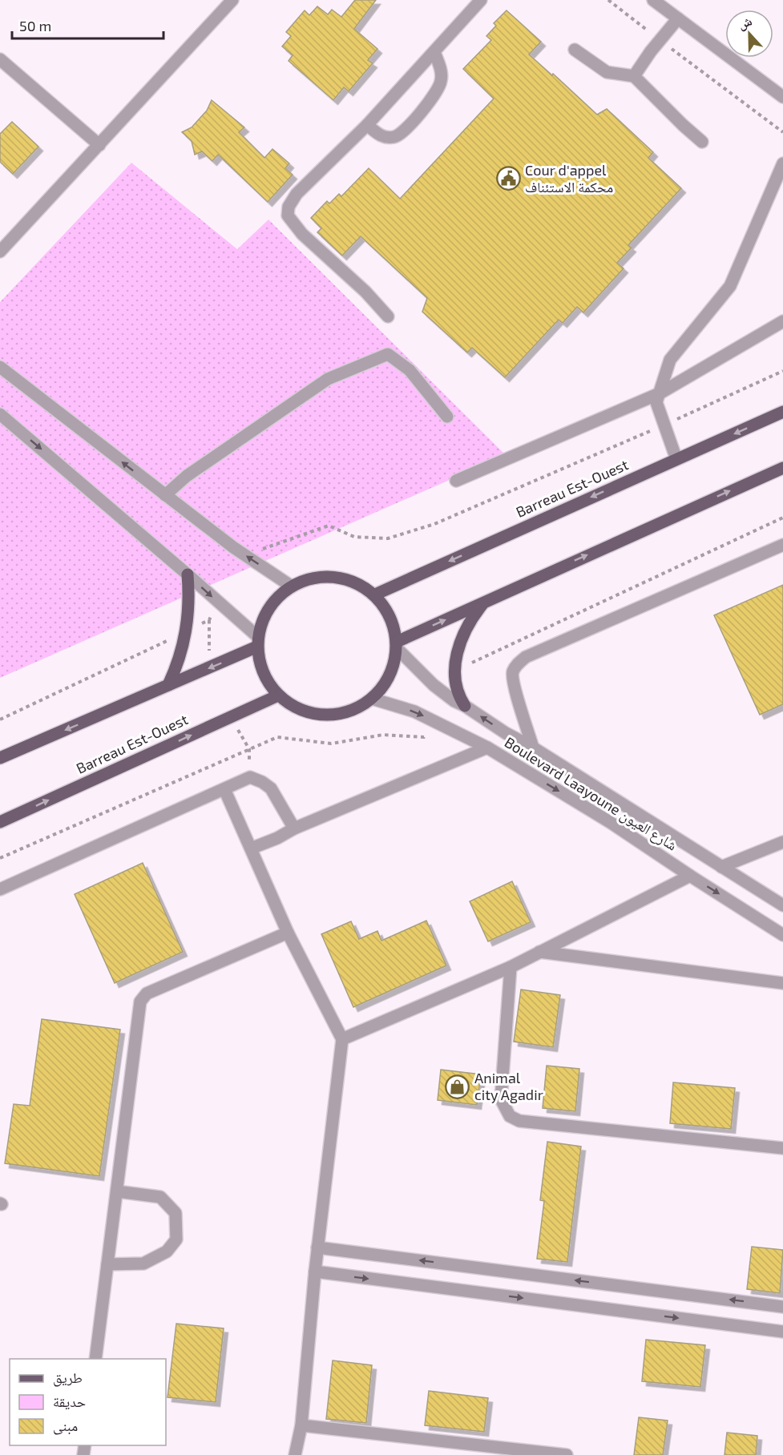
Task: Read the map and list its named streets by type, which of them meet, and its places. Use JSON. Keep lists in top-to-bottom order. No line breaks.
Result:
{"streets":{"main road":["Barreau Est-Ouest"],"street":["Boulevard Laayoune شارع العيون"]},"crossings":[["Barreau Est-Ouest","Boulevard Laayoune شارع العيون"]],"places":{"public building":["Cour d'appel محكمة الاستئناف"],"shop":["Animal city Agadir"]},"legend":["طريق","حديقة","مبنى"],"scale_bar":"50 m","north":"top"}
